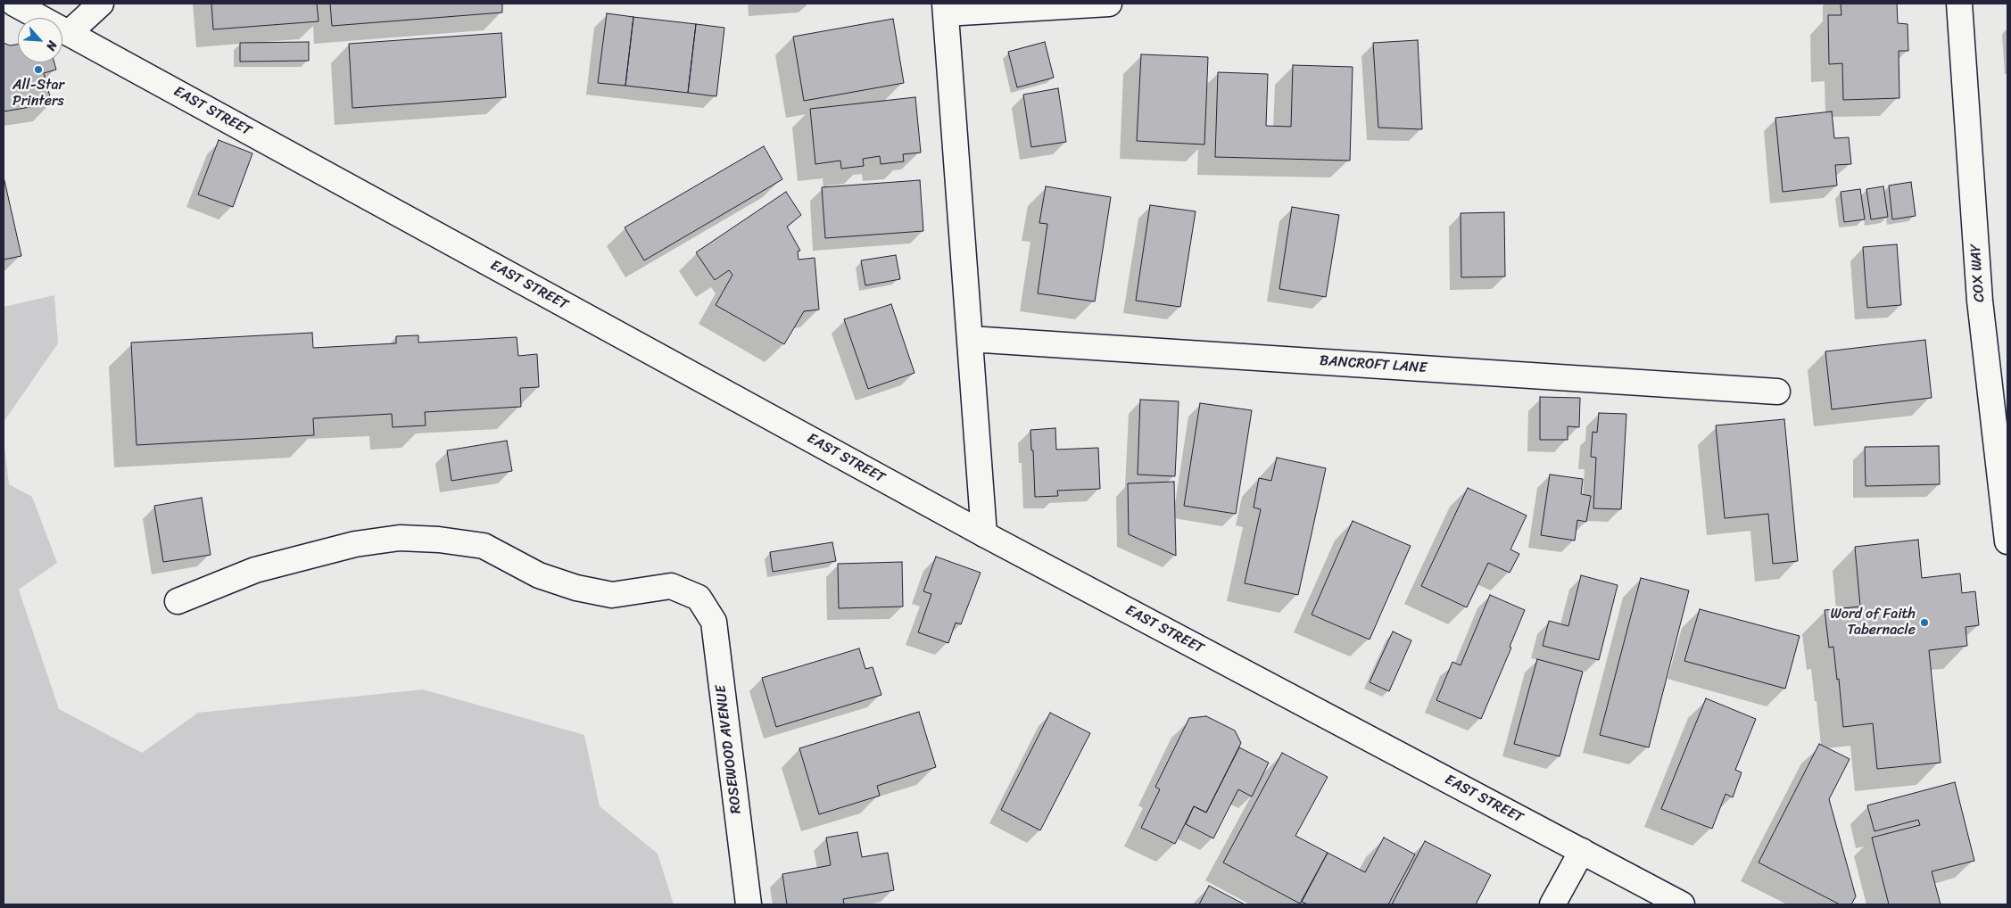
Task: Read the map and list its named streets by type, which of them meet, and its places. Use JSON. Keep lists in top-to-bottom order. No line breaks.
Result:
{"streets":{"street":["EAST STREET","COX WAY","BANCROFT LANE","ROSEWOOD AVENUE"]},"places":["All-Star Printers","Word of Faith Tabernacle"],"north":"bottom right"}
